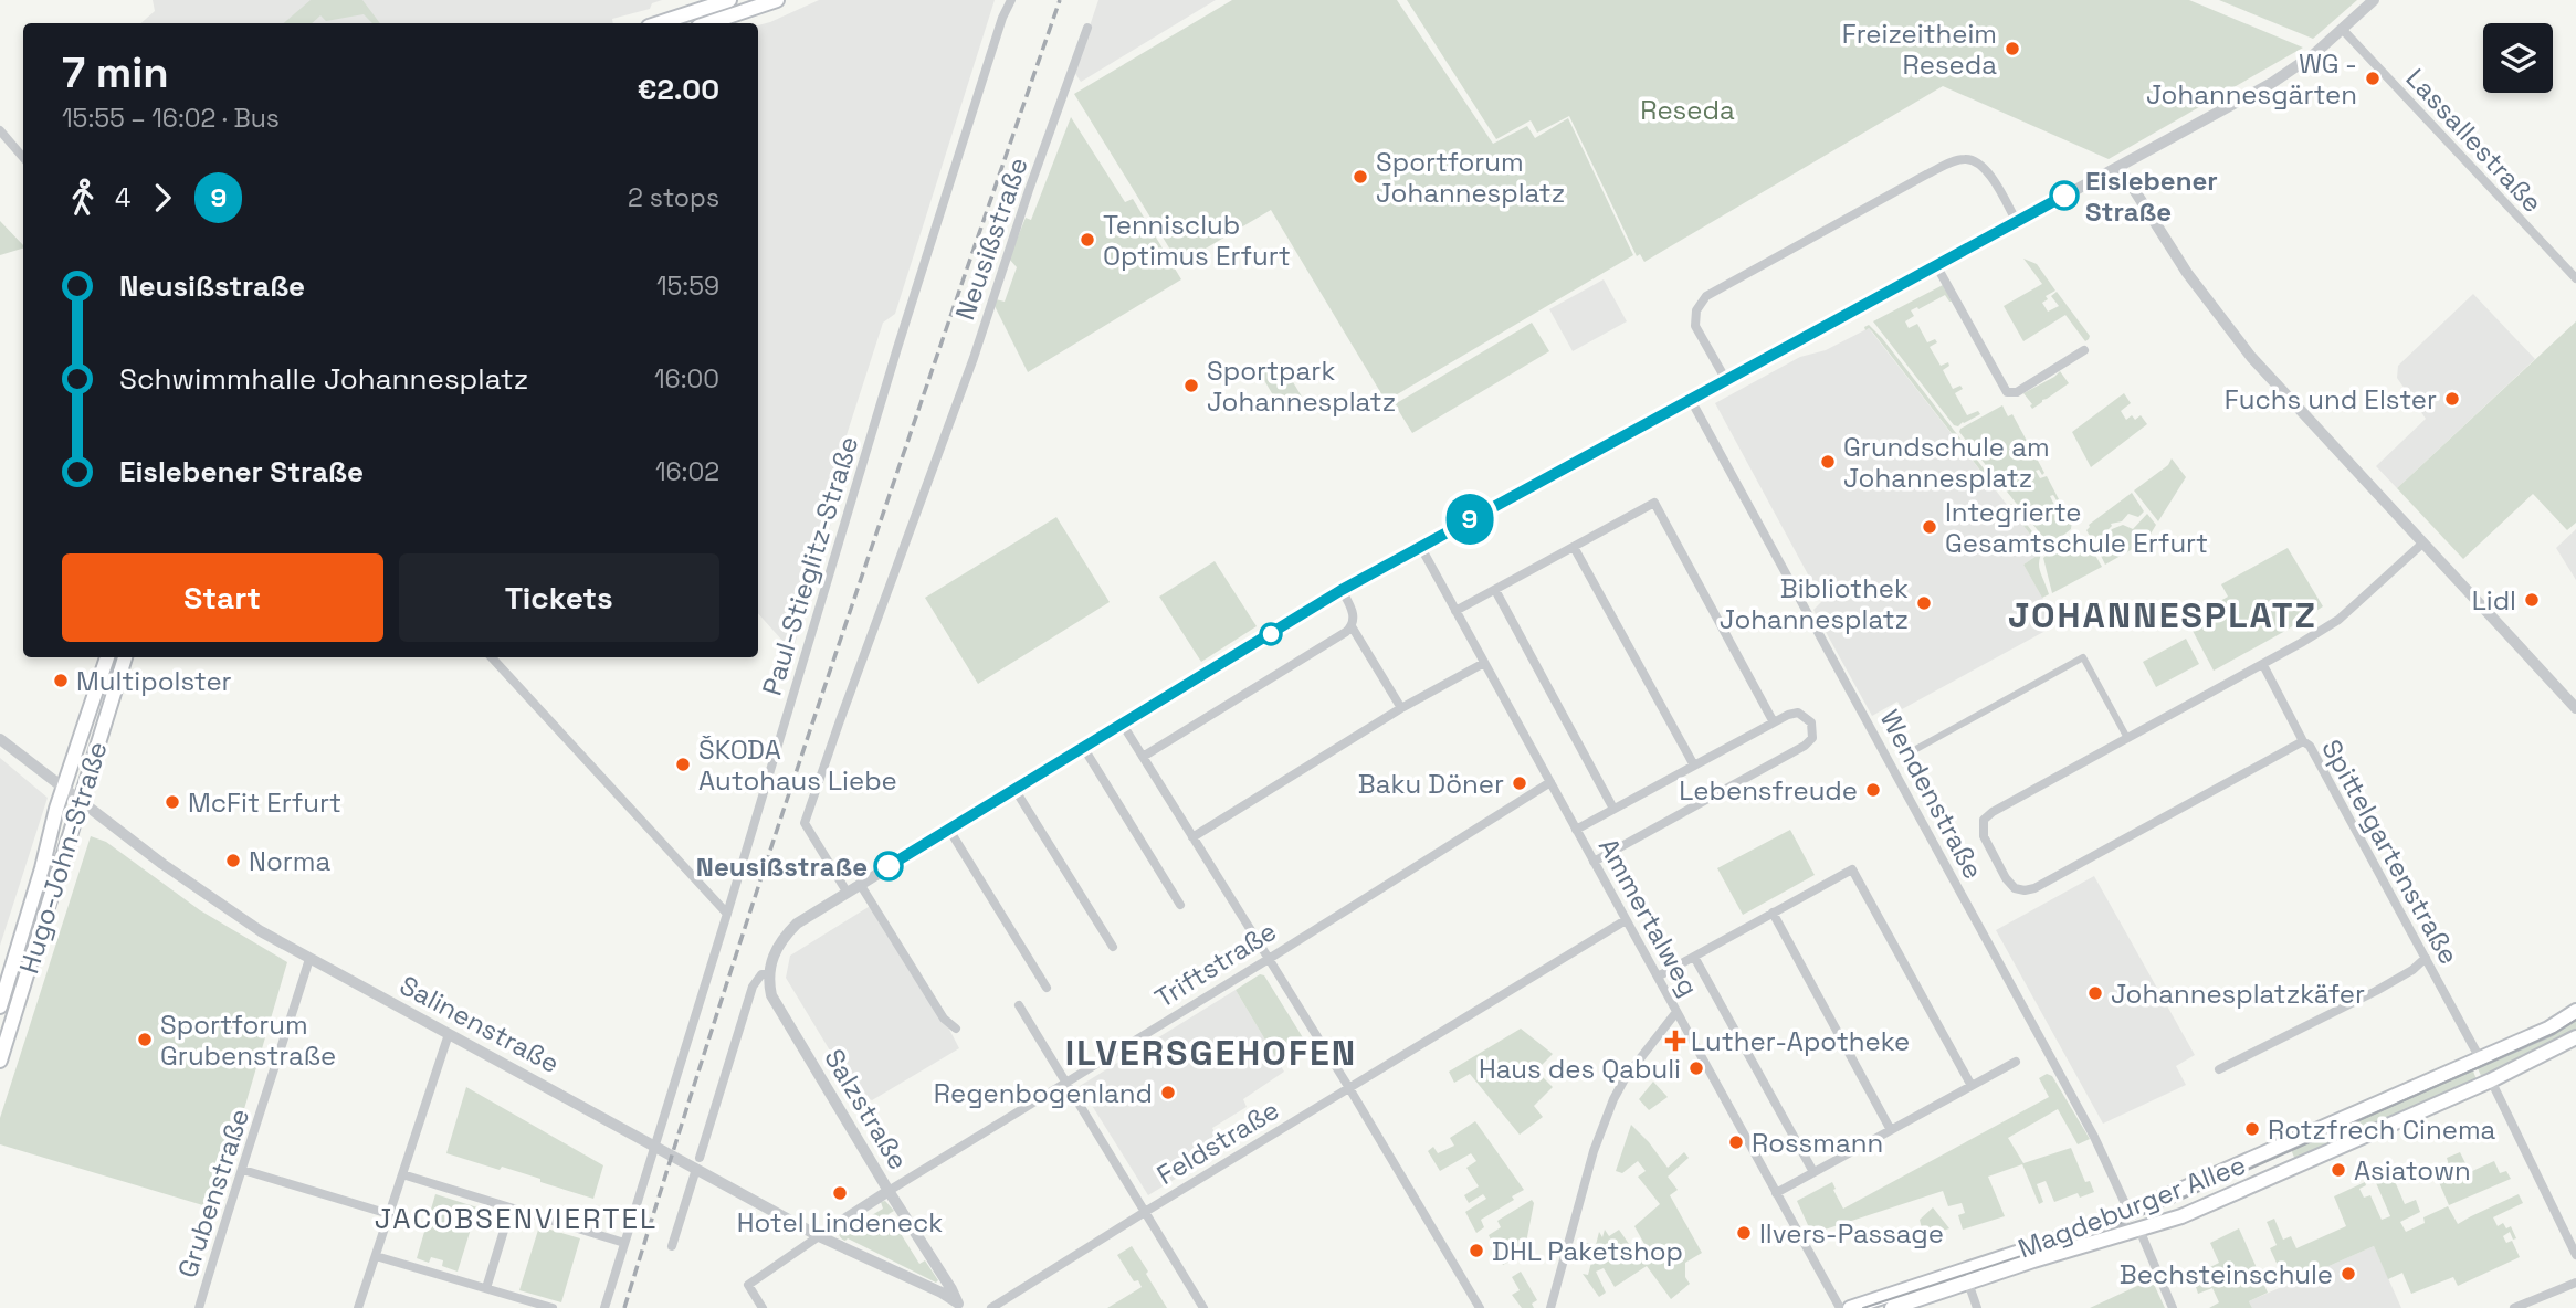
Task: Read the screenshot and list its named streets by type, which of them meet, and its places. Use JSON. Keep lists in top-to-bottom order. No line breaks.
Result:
{"streets":{"main road":["Hugo-John-Straße","Magdeburger Allee"],"street":["Lassallestraße","Neusißstraße","Paul-Stieglitz-Straße","Wendenstraße","Spittelgartenstraße","Ammertalweg","Triftstraße","Salinenstraße","Salzstraße","Feldstraße","Grubenstraße"]},"crossings":[["Paul-Stieglitz-Straße","Salinenstraße"],["Wendenstraße","Magdeburger Allee"],["Spittelgartenstraße","Magdeburger Allee"],["Hugo-John-Straße","Salinenstraße"],["Ammertalweg","Triftstraße"],["Ammertalweg","Feldstraße"],["Triftstraße","Salinenstraße"],["Triftstraße","Salzstraße"],["Salinenstraße","Salzstraße"],["Salinenstraße","Grubenstraße"]],"districts":["JOHANNESPLATZ","ILVERSGEHOFEN","JACOBSENVIERTEL"],"parks":["Reseda"],"places":{"other":["Freizeitheim Reseda","WG - Johannesgärten","Sportforum Johannesplatz","Eislebener Straße","Tennisclub Optimus Erfurt","Sportpark Johannesplatz","Fuchs und Elster","Grundschule am Johannesplatz","Integrierte Gesamtschule Erfurt","Lidl","Bibliothek Johannesplatz","Multipolster","ŠKODA Autohaus Liebe","Baku Döner","Lebensfreude","McFit Erfurt","Norma","Neusißstraße","Johannesplatzkäfer","Sportforum Grubenstraße","Haus des Qabuli","Regenbogenland","Rotzfrech Cinema","Rossmann","Asiatown","Hotel Lindeneck","Ilvers-Passage","DHL Paketshop","Bechsteinschule"],"health":["Luther-Apotheke"]},"lines":["bus line 9"],"page":{"on_map":"9","heading":["7 min","15:55 – 16:02 · Bus","€2.00"],"legs":["4","9","2 stops"],"list":[{"name":"Neusißstraße","value":"15:59"},{"name":"Schwimmhalle Johannesplatz","value":"16:00"},{"name":"Eislebener Straße","value":"16:02"}],"buttons":["Start","Tickets"]}}
